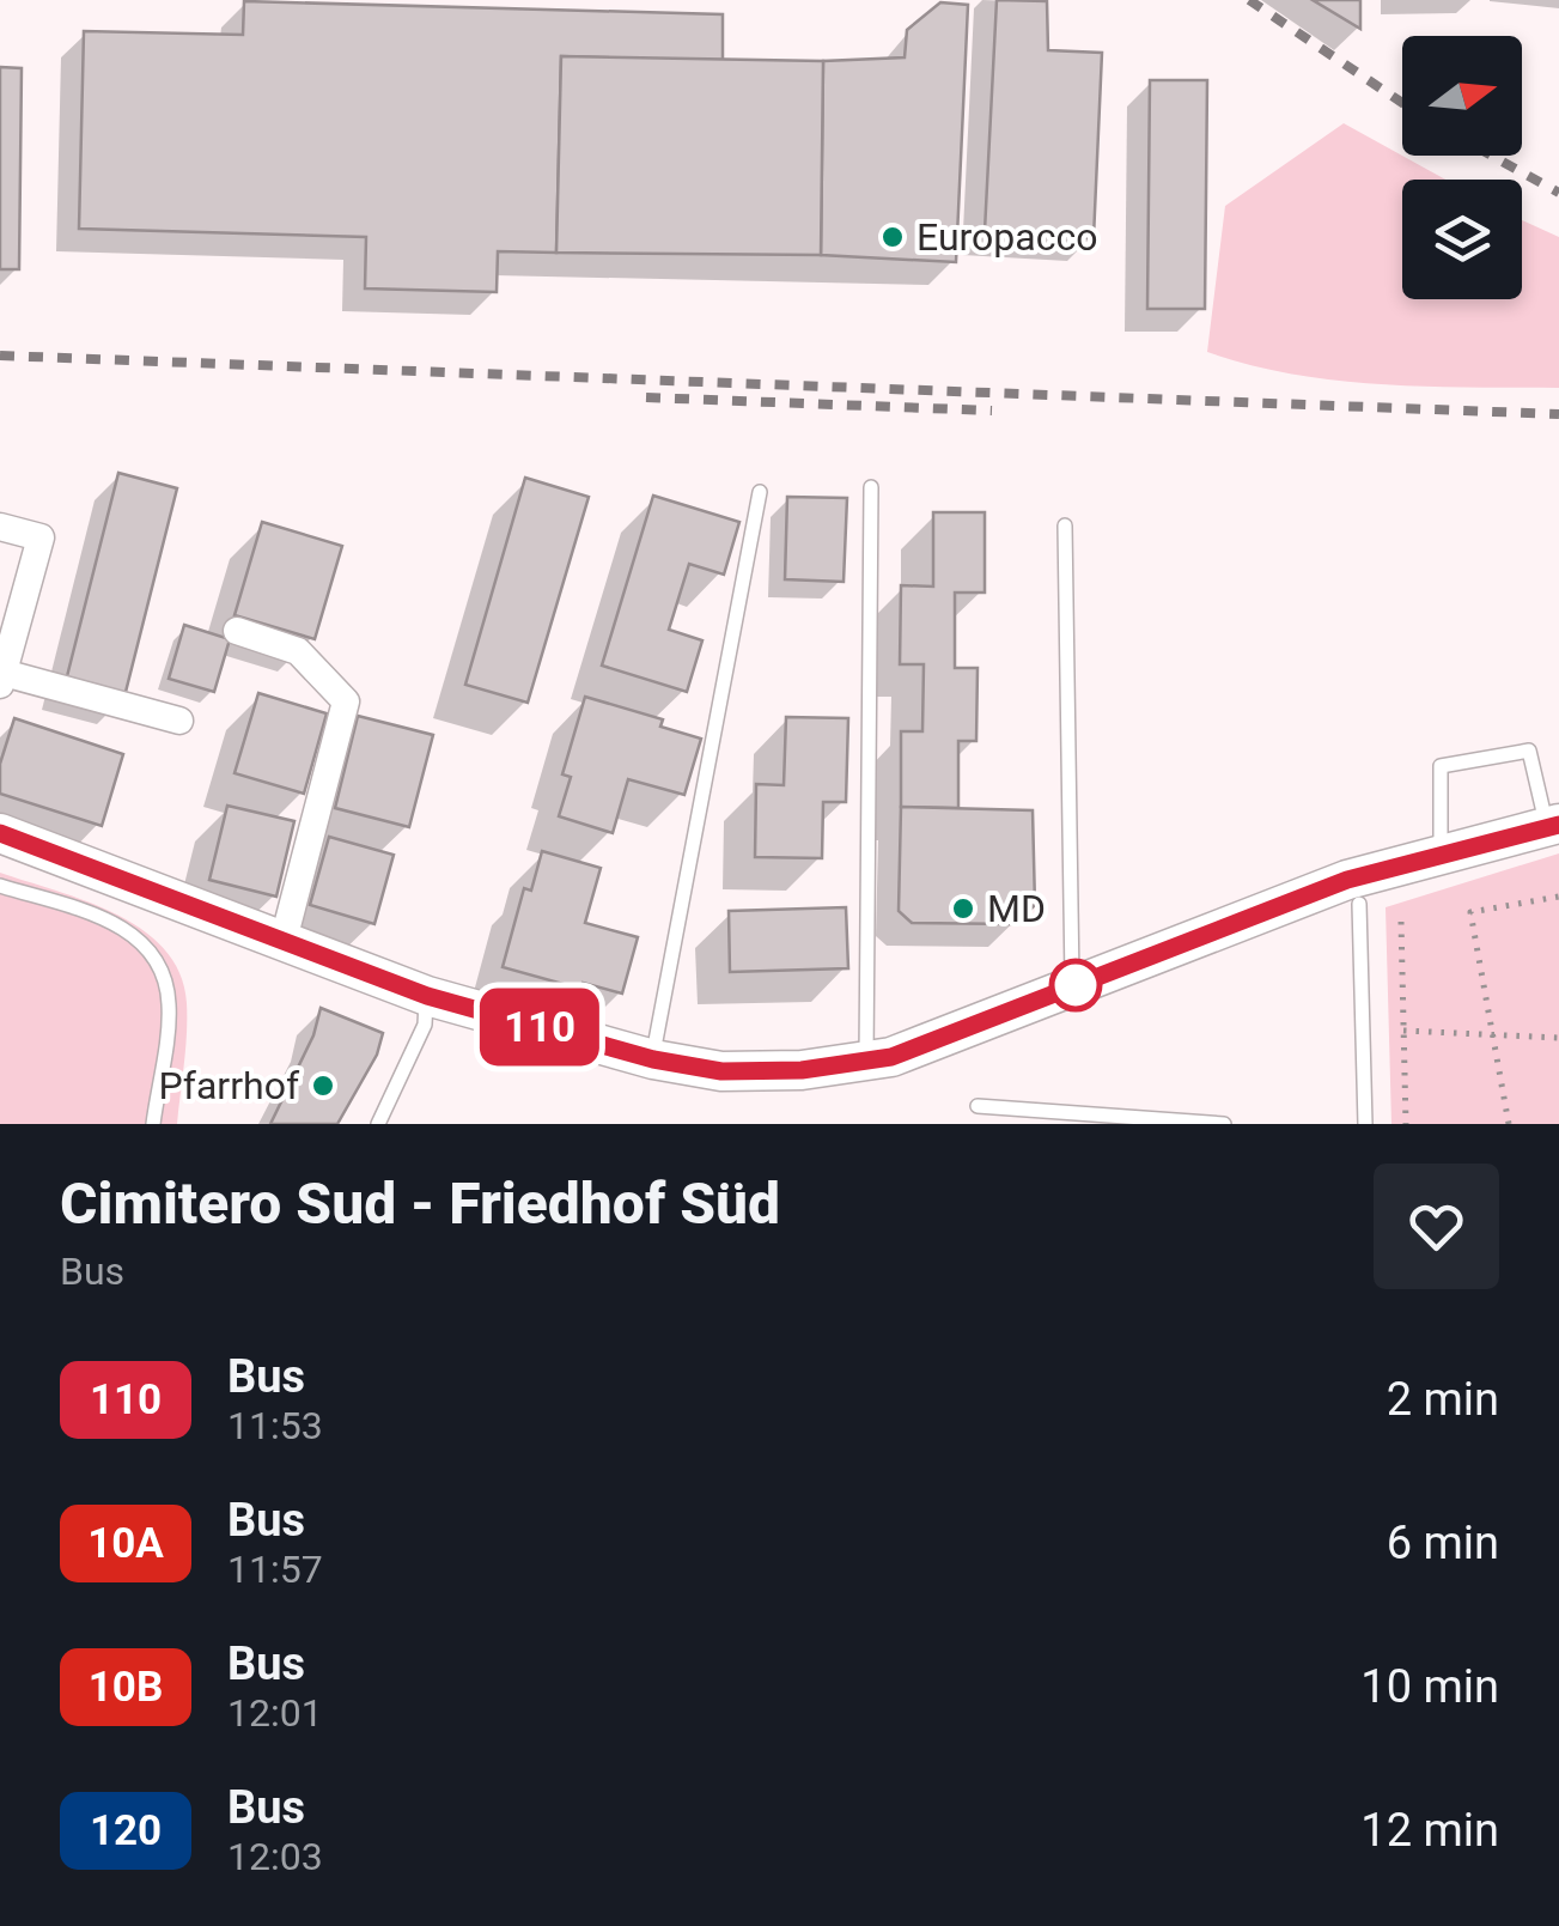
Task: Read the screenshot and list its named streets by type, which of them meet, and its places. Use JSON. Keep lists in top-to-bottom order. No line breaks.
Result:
{"places":["Europacco","MD","Pfarrhof"],"lines":["bus line 110"],"north":"right","page":{"on_map":"110","heading":["Cimitero Sud - Friedhof Süd","Bus"],"list":[{"mark":"110","name":"Bus","note":"11:53","value":"2 min"},{"mark":"10A","name":"Bus","note":"11:57","value":"6 min"},{"mark":"10B","name":"Bus","note":"12:01","value":"10 min"},{"mark":"120","name":"Bus","note":"12:03","value":"12 min"}]}}
